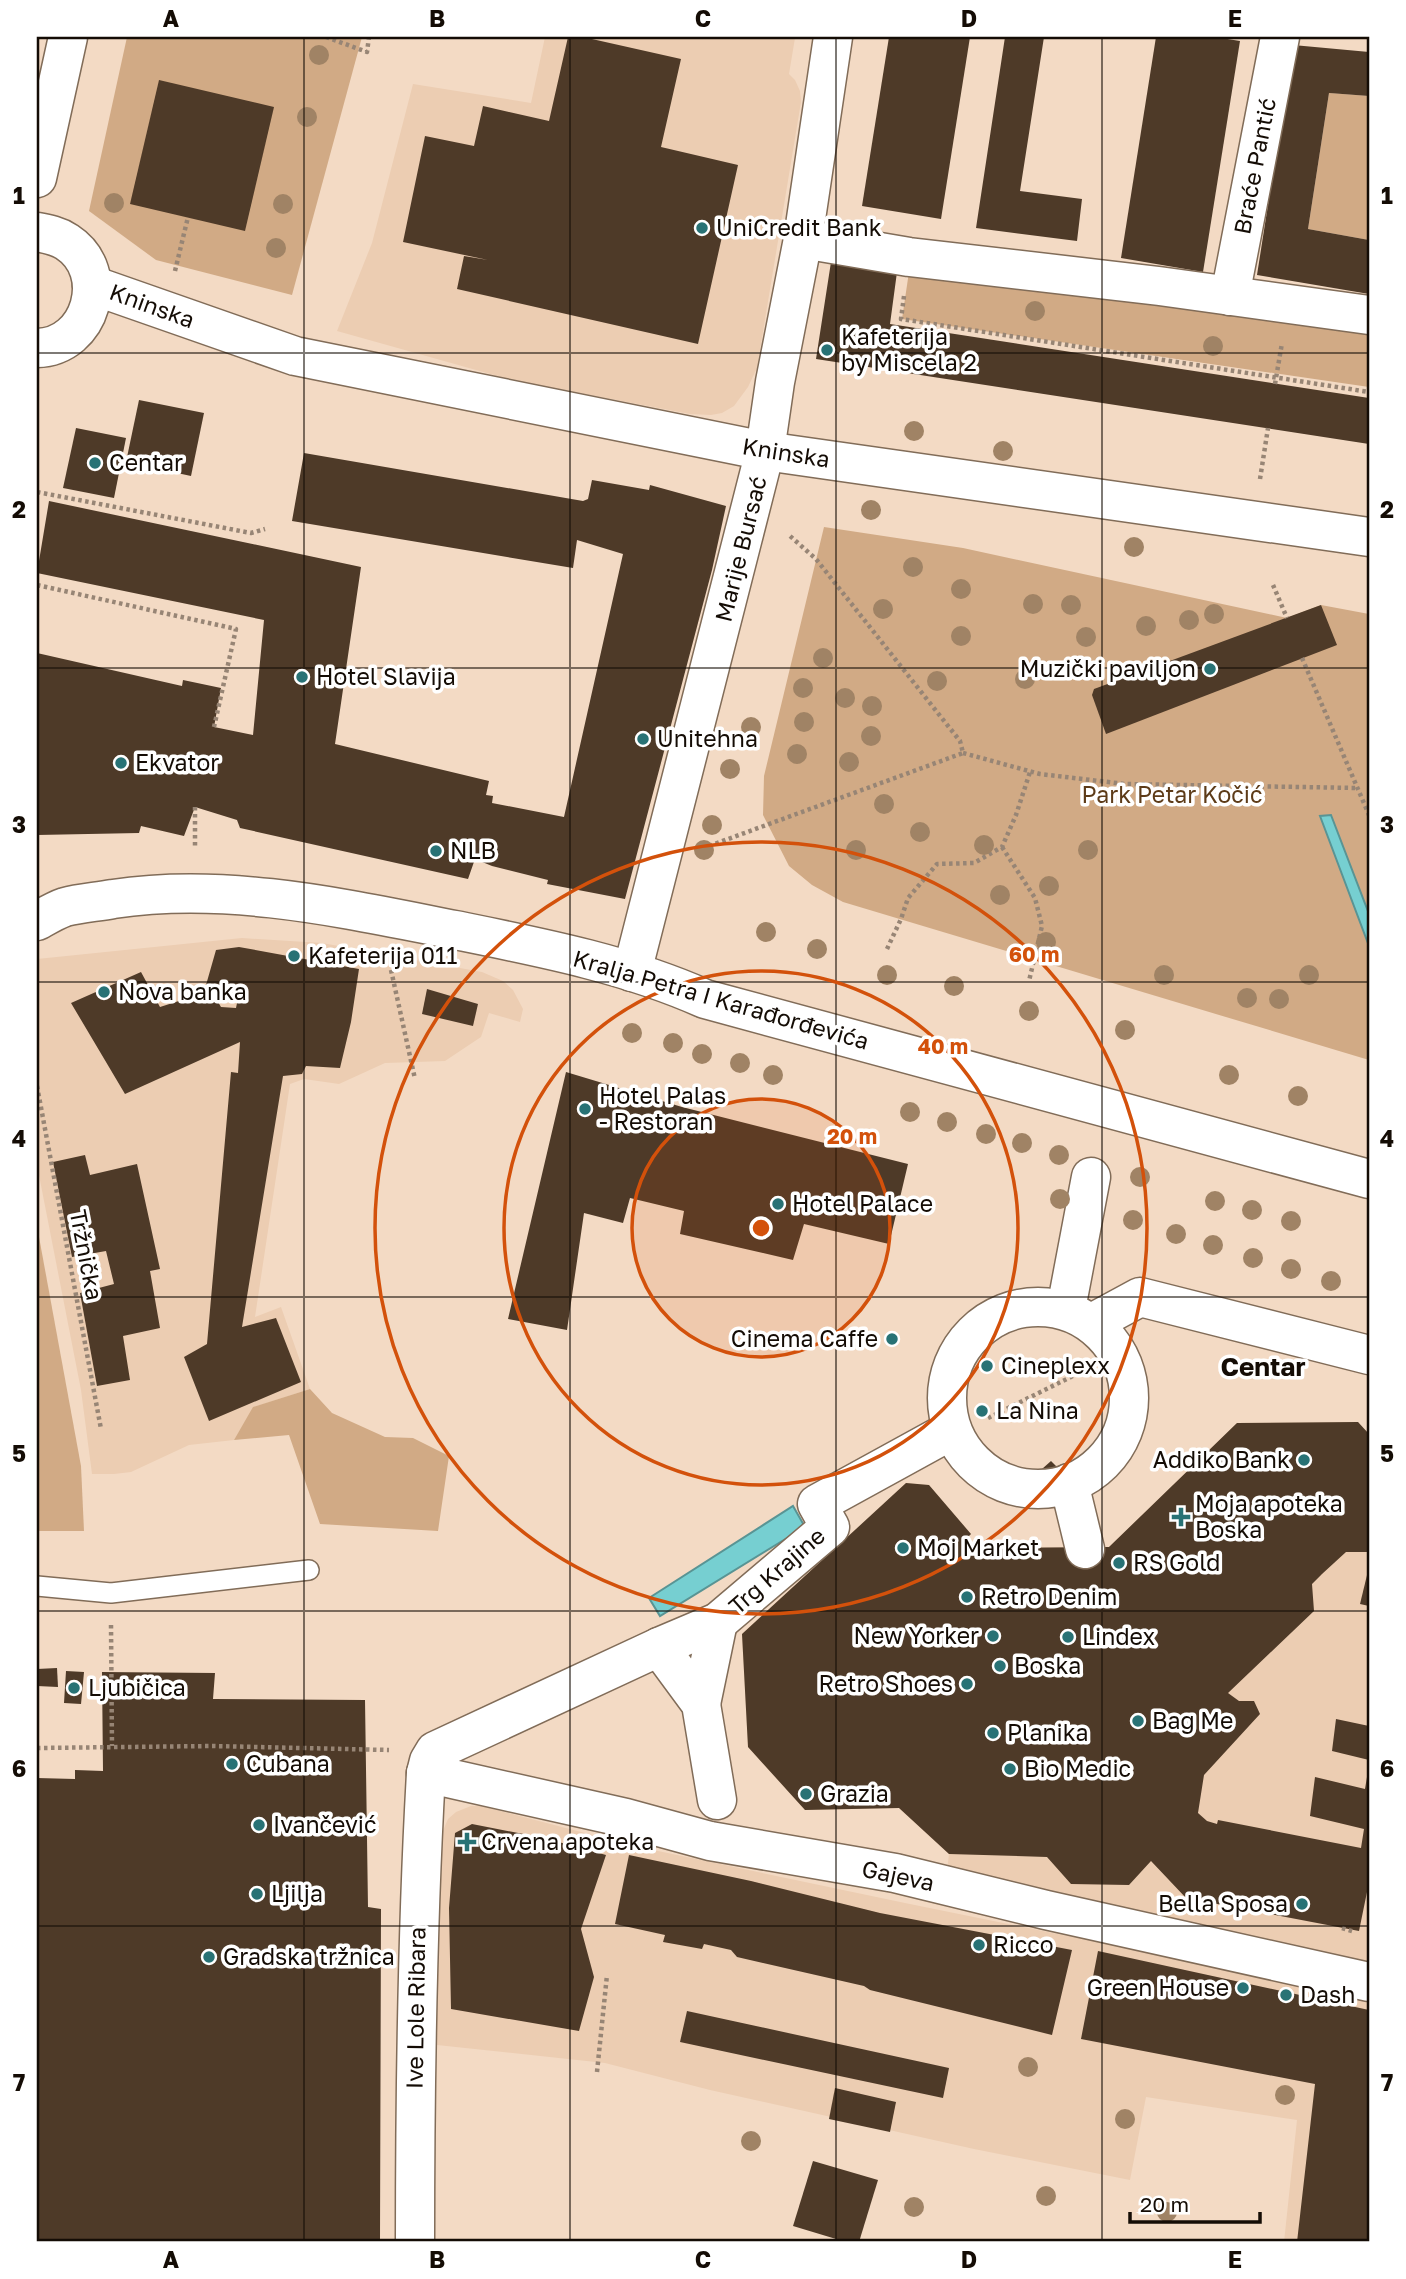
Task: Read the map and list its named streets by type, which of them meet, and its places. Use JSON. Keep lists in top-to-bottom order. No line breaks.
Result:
{"streets":{"street":["Braće Pantić","Kninska","Marije Bursać","Kralja Petra I Karađorđevića","Trg Krajine","Gajeva","Ive Lole Ribara"],"path":["Tržnička"]},"crossings":[["Kninska","Marije Bursać"],["Marije Bursać","Kralja Petra I Karađorđevića"],["Trg Krajine","Gajeva"],["Trg Krajine","Ive Lole Ribara"],["Gajeva","Ive Lole Ribara"]],"districts":["Centar"],"parks":["Park Petar Kočić"],"places":{"other":["UniCredit Bank","Kafeterija by Miscela 2","Centar","Muzički paviljon","Hotel Slavija","Unitehna","Ekvator","NLB","Kafeterija 011","Nova banka","Hotel Palas - Restoran","Hotel Palace","Cinema Caffe","Cineplexx","La Nina","Addiko Bank","Moj Market","RS Gold","Retro Denim","New Yorker","Lindex","Boska","Retro Shoes","Ljubičica","Bag Me","Planika","Cubana","Bio Medic","Grazia","Ivančević","Ljilja","Bella Sposa","Ricco","Gradska tržnica","Green House","Dash"],"health":["Moja apoteka Boska","Crvena apoteka"]},"scale_bar":"20 m","grid":{"columns":["A","B","C","D","E"],"rows":["1","2","3","4","5","6","7"]},"rings":["60 m","40 m","20 m"]}
